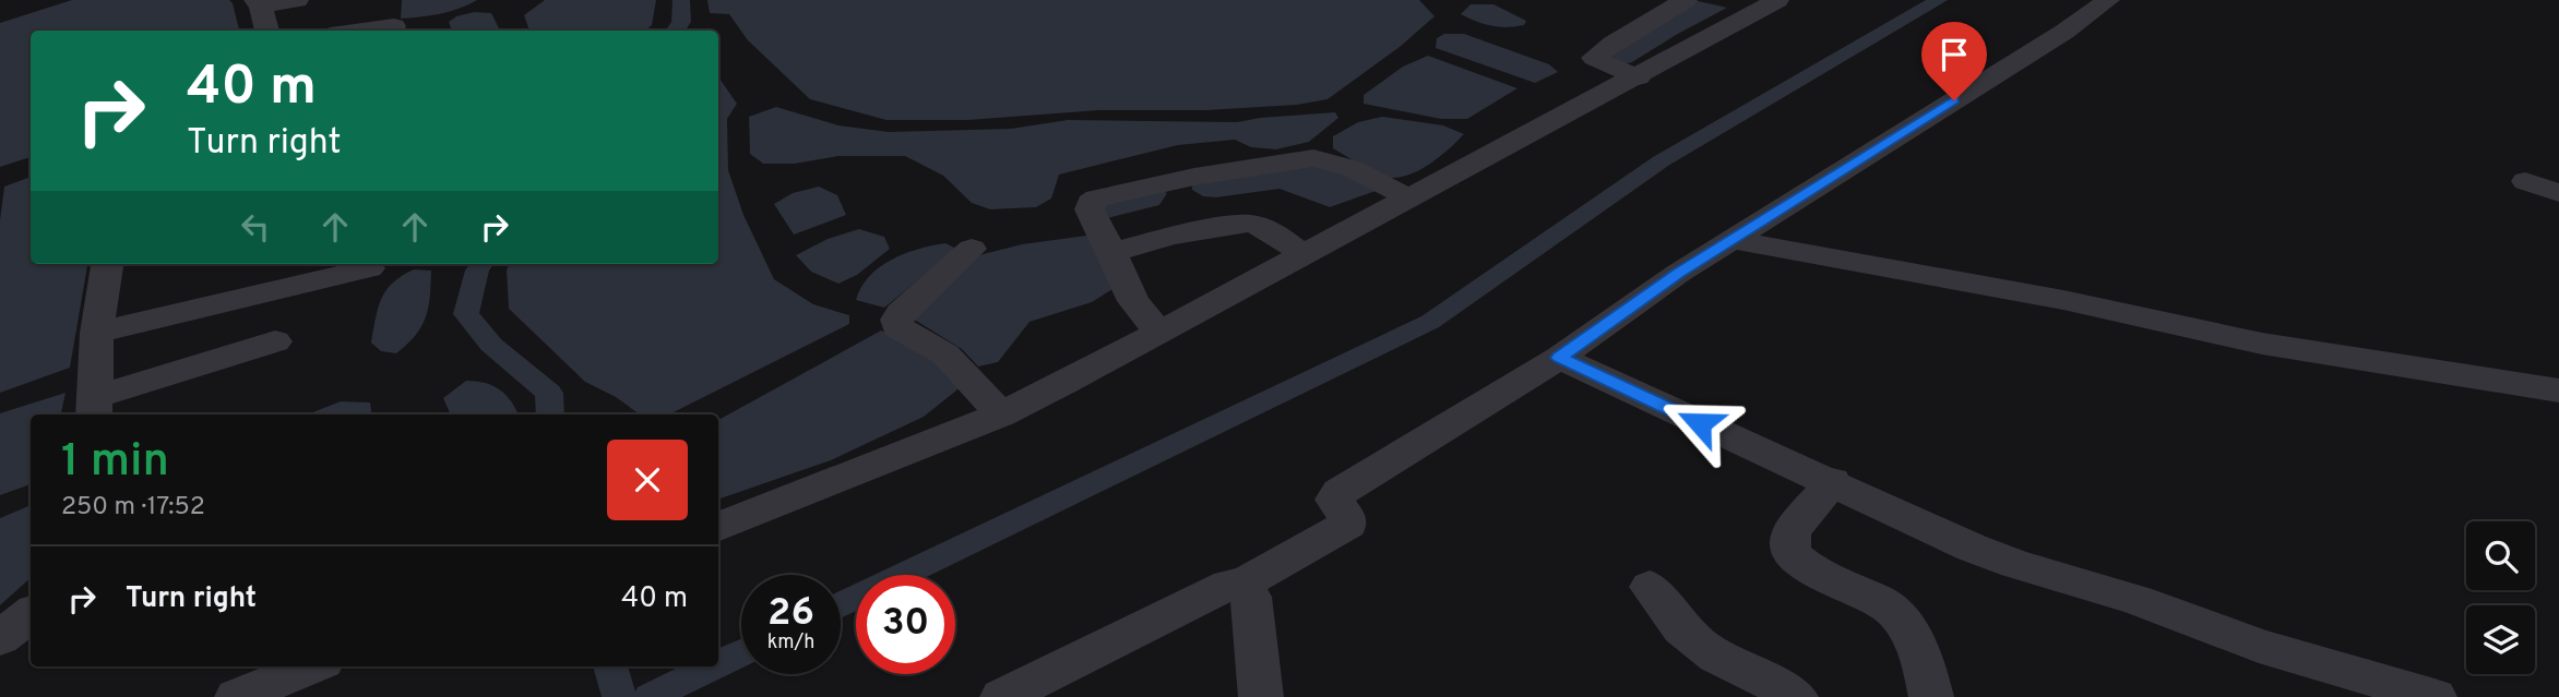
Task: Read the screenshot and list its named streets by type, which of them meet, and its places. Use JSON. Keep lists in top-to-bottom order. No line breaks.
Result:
{"page":{"turn":["40 m","Turn right"],"heading":["1 min","250 m · 17:52"],"list":[{"name":"Turn right","value":"40 m"}],"speed":"26 km/h","limit":"30"}}
